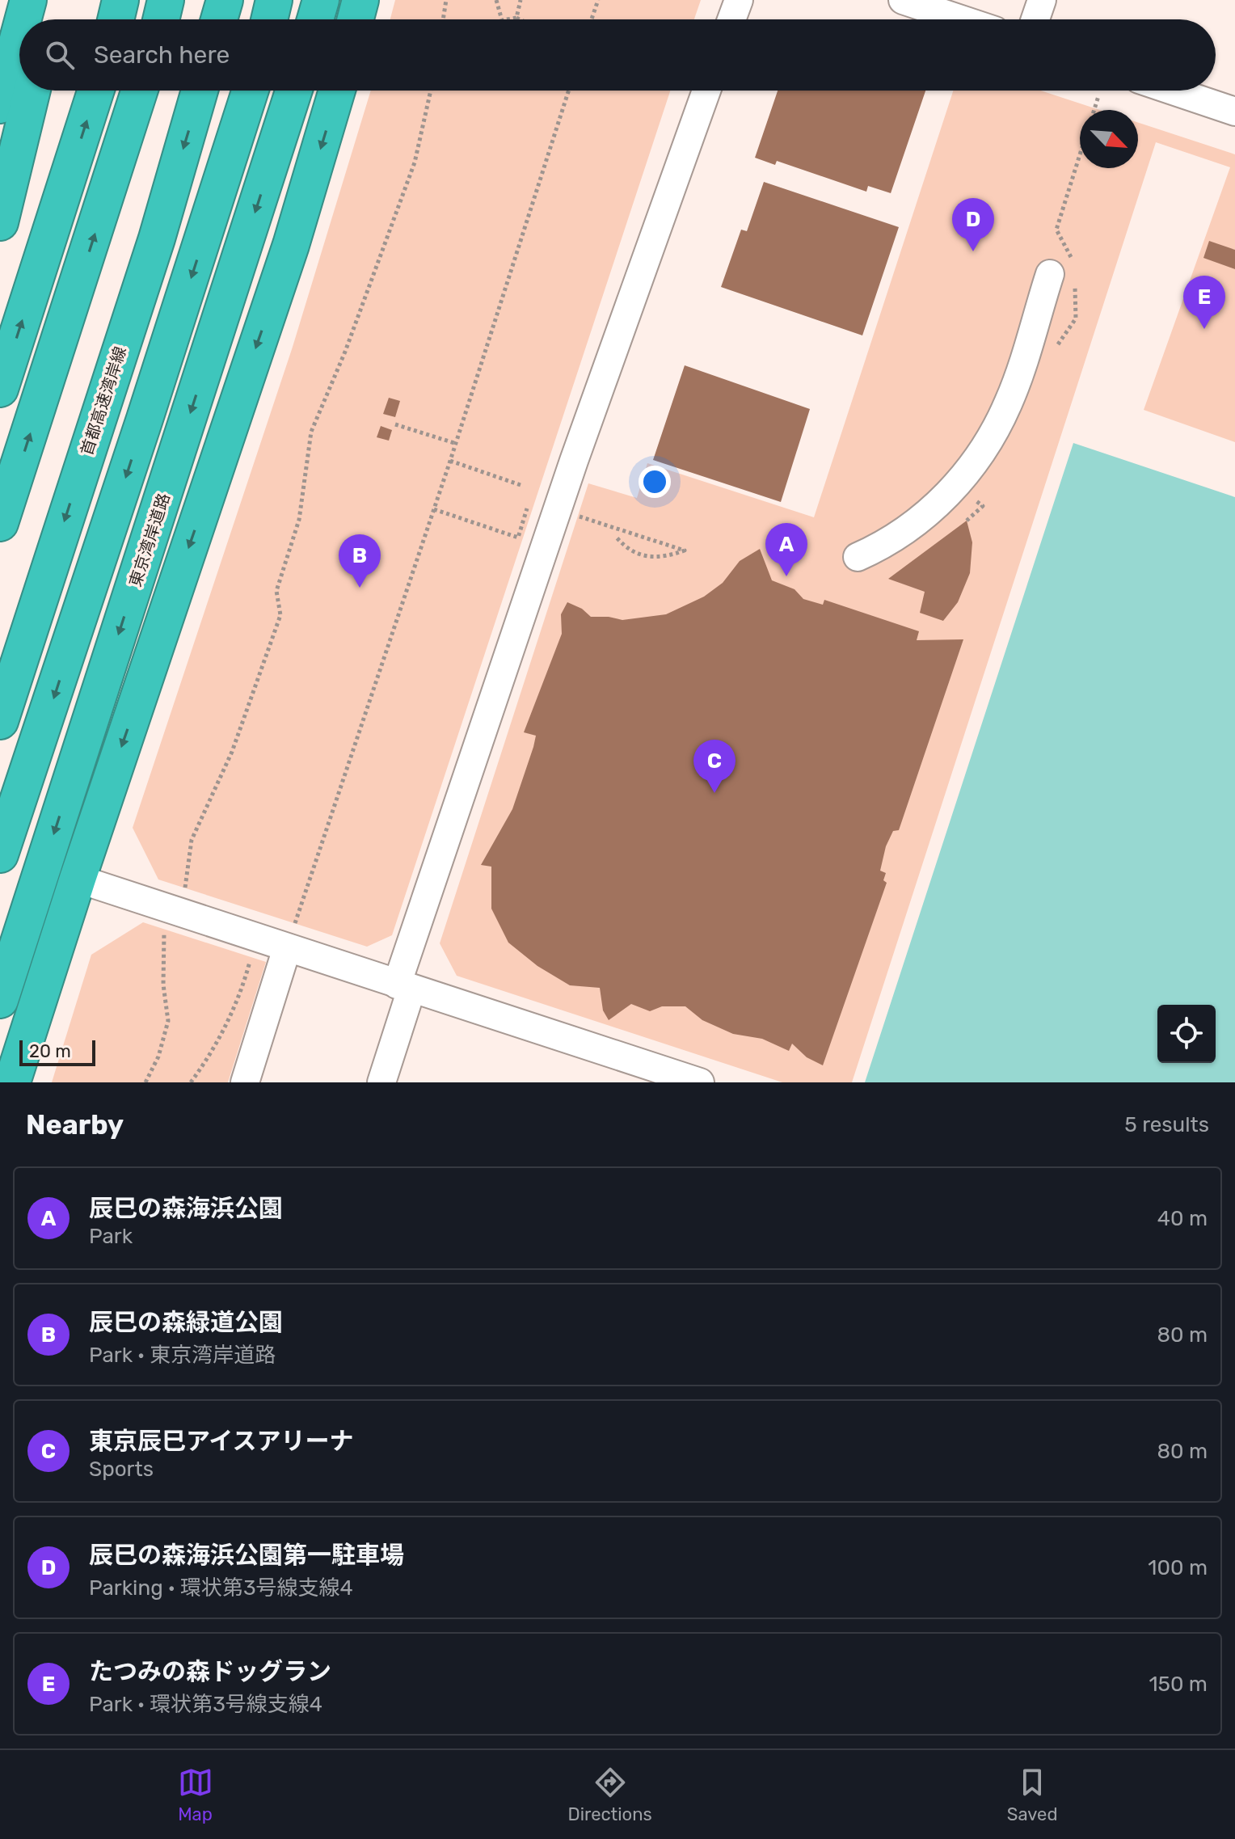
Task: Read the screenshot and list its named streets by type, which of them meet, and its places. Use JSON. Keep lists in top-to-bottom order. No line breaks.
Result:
{"streets":{"highway":["首都高速湾岸線","東京湾岸道路"]},"scale_bar":"20 m","north":"bottom right","page":{"search":"Search here","pins":["D","E","A","B","C"],"scale":"20 m","heading":["Nearby","5 results"],"list":[{"mark":"A","name":"辰巳の森海浜公園","note":"Park","value":"40 m"},{"mark":"B","name":"辰巳の森緑道公園","note":"Park · 東京湾岸道路","value":"80 m"},{"mark":"C","name":"東京辰巳アイスアリーナ","note":"Sports","value":"80 m"},{"mark":"D","name":"辰巳の森海浜公園第一駐車場","note":"Parking · 環状第3号線支線4","value":"100 m"},{"mark":"E","name":"たつみの森ドッグラン","note":"Park · 環状第3号線支線4","value":"150 m"}],"nav":["Map","Directions","Saved"]}}
